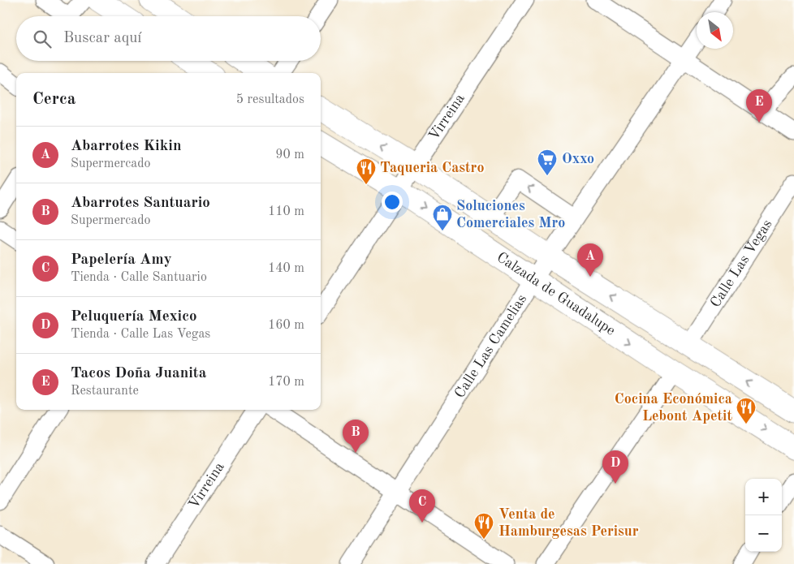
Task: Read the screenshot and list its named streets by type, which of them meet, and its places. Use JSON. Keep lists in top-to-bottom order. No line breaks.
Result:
{"streets":{"main road":["Calzada de Guadalupe"],"street":["Virreina","Calle Las Vegas","Calle Las Camelias"]},"crossings":[["Virreina","Calzada de Guadalupe"],["Calle Las Vegas","Calzada de Guadalupe"],["Calzada de Guadalupe","Calle Las Camelias"]],"places":{"supermarket":["Oxxo"],"restaurant":["Taqueria Castro","Cocina Económica Lebont Apetit","Venta de Hamburgesas Perisur"],"shop":["Soluciones Comerciales Mro"]},"north":"bottom right","page":{"search":"Buscar aquí","heading":["Cerca","5 resultados"],"pins":["E","A","B","D","C"],"list":[{"mark":"A","name":"Abarrotes Kikin","note":"Supermercado","value":"90 m"},{"mark":"B","name":"Abarrotes Santuario","note":"Supermercado","value":"110 m"},{"mark":"C","name":"Papelería Amy","note":"Tienda · Calle Santuario","value":"140 m"},{"mark":"D","name":"Peluquería Mexico","note":"Tienda · Calle Las Vegas","value":"160 m"},{"mark":"E","name":"Tacos Doña Juanita","note":"Restaurante","value":"170 m"}],"map_buttons":["+","−"]}}
